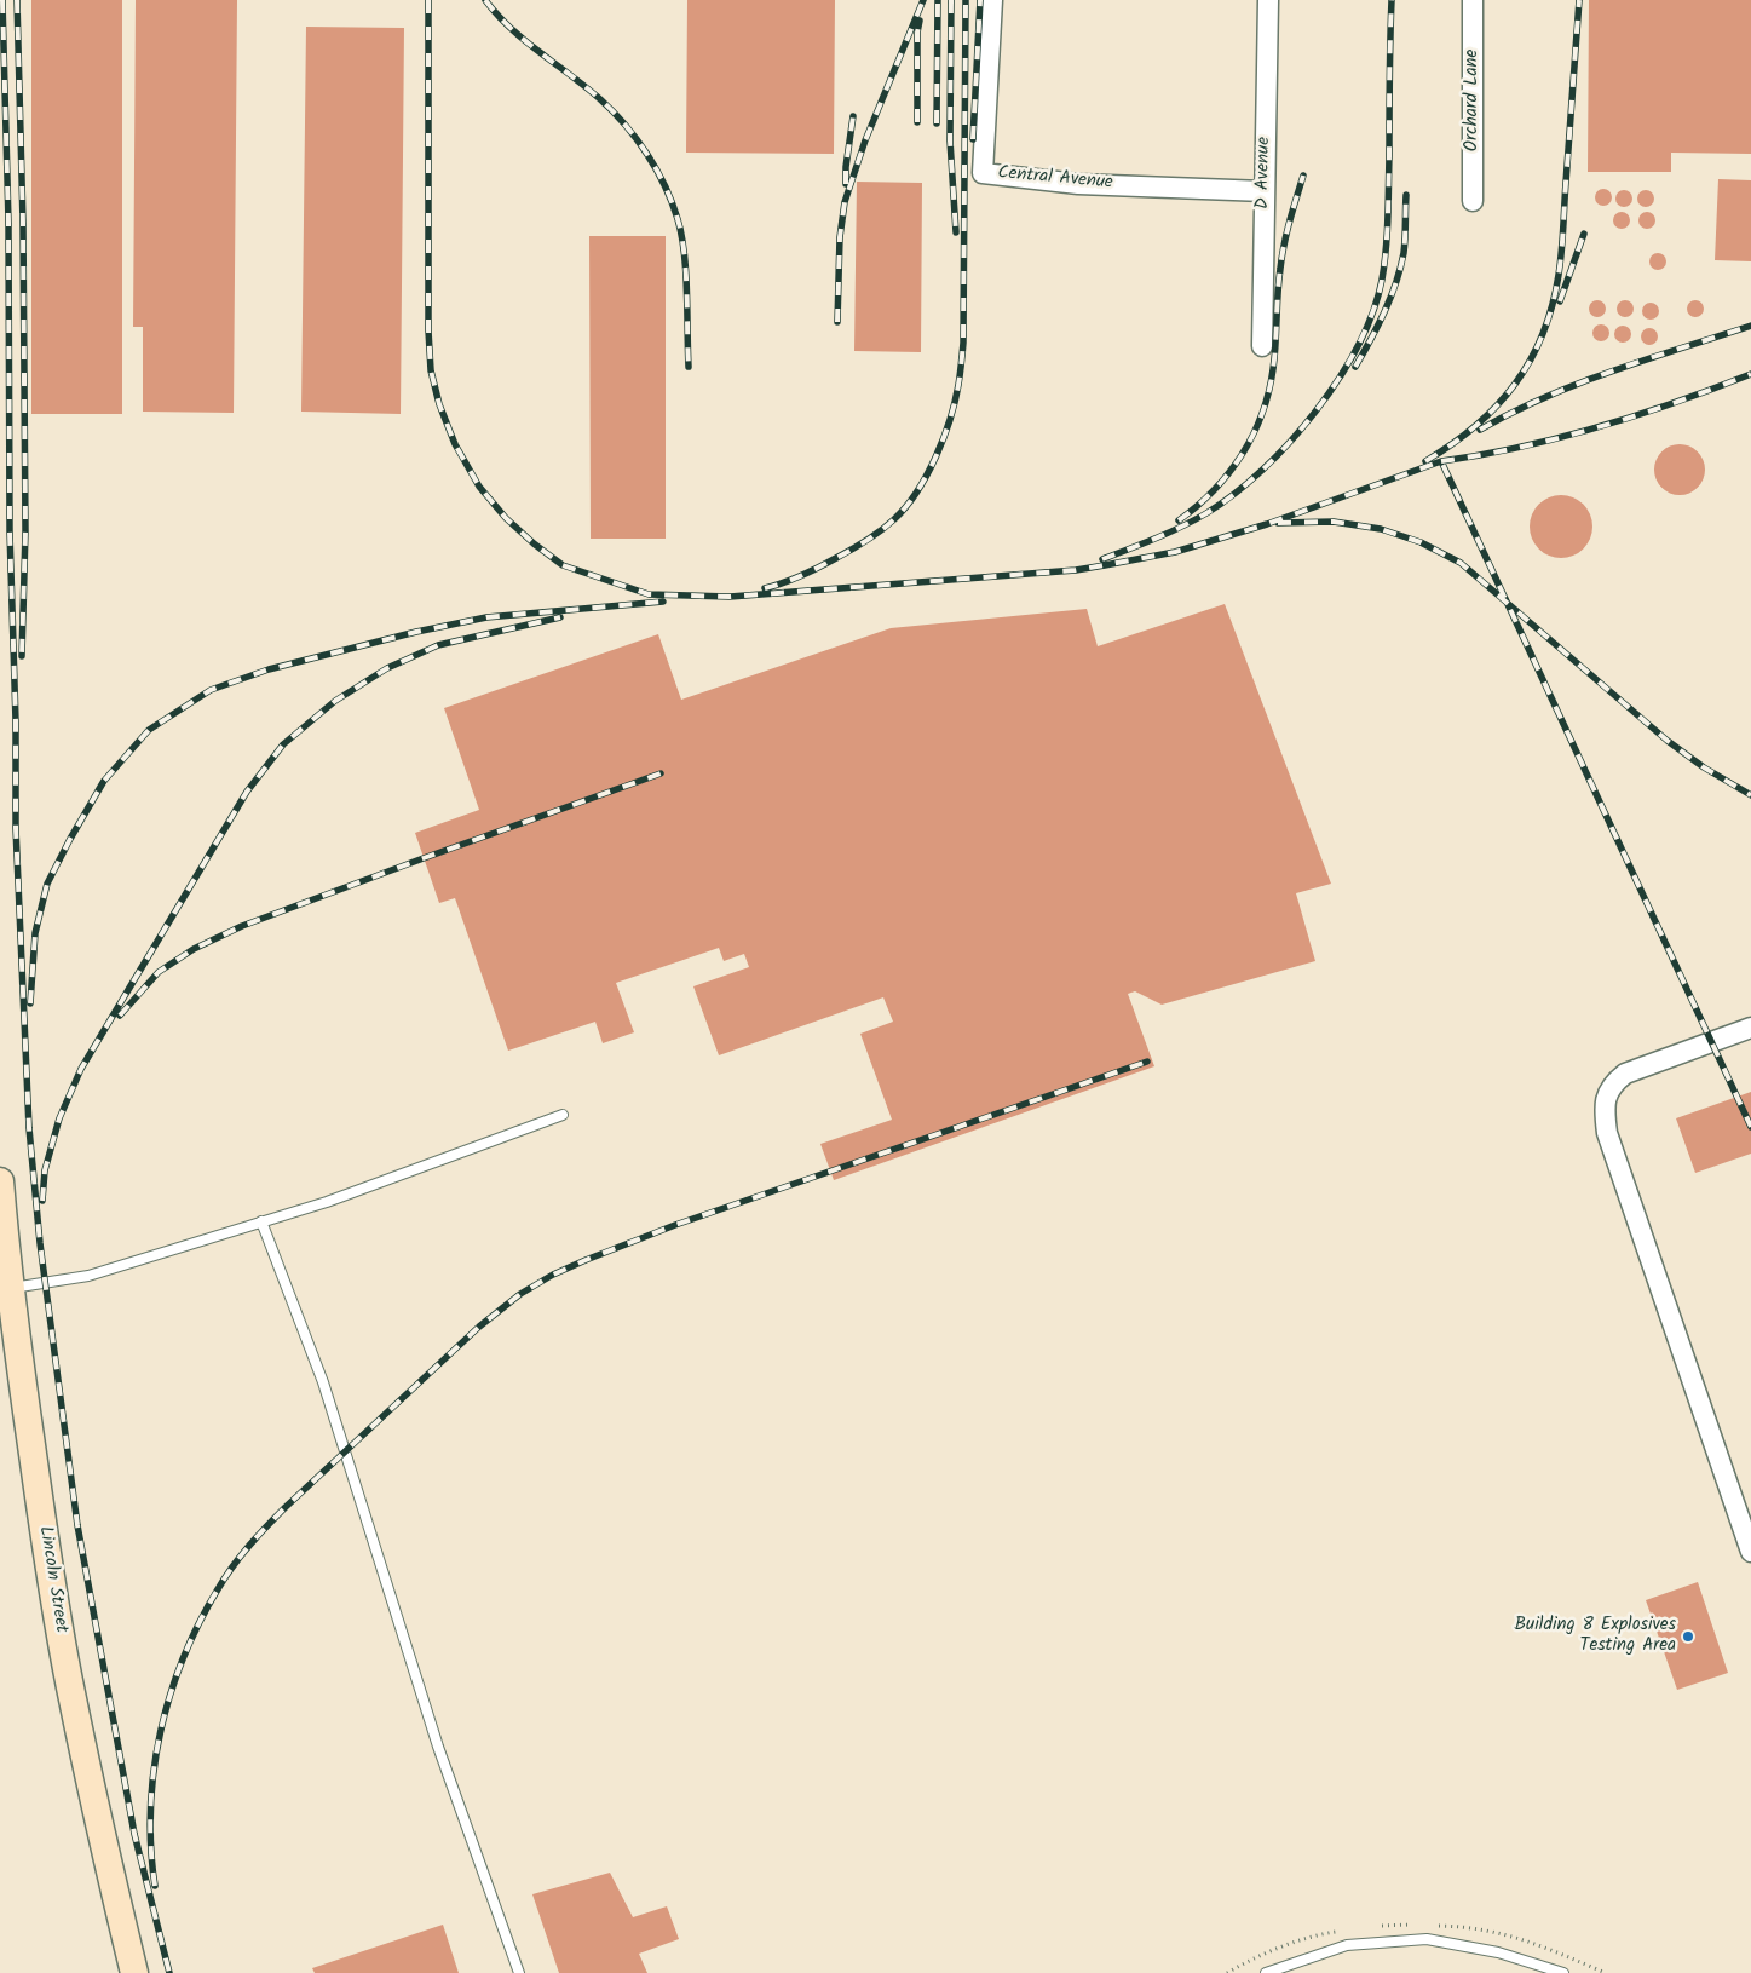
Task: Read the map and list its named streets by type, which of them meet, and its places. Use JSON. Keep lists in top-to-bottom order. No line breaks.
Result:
{"streets":{"main road":["Lincoln Street"],"street":["Orchard Lane","D Avenue","Central Avenue"]},"crossings":[["D Avenue","Central Avenue"]],"places":["Building 8 Explosives Testing Area"]}
